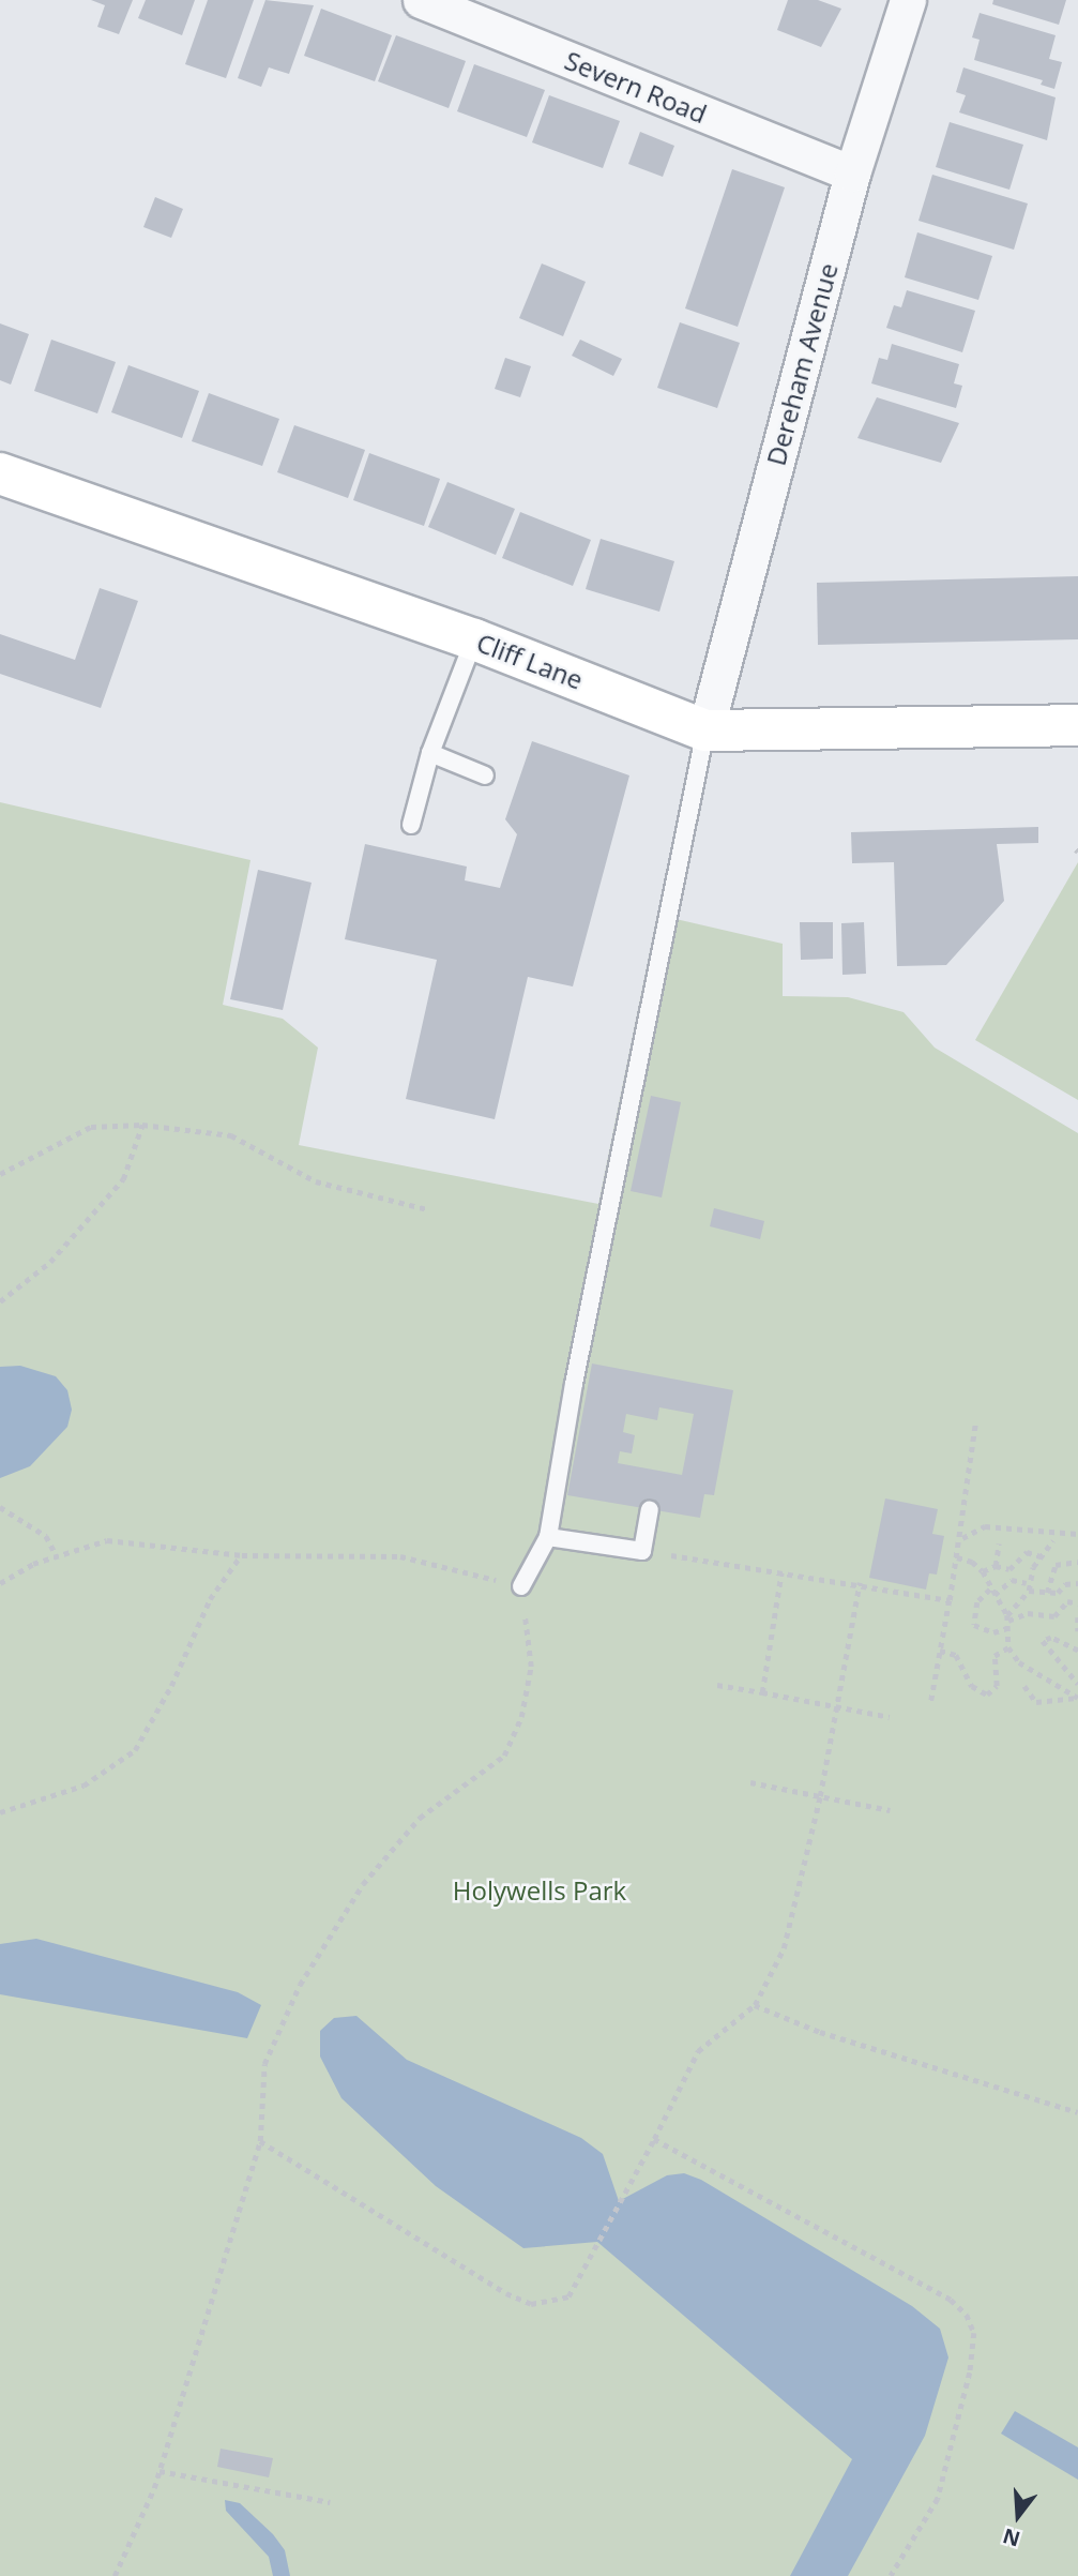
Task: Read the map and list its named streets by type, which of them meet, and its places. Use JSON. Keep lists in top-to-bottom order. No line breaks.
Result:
{"streets":{"street":["Severn Road","Dereham Avenue","Cliff Lane"]},"crossings":[["Severn Road","Dereham Avenue"],["Dereham Avenue","Cliff Lane"]],"parks":["Holywells Park"],"north":"bottom"}
